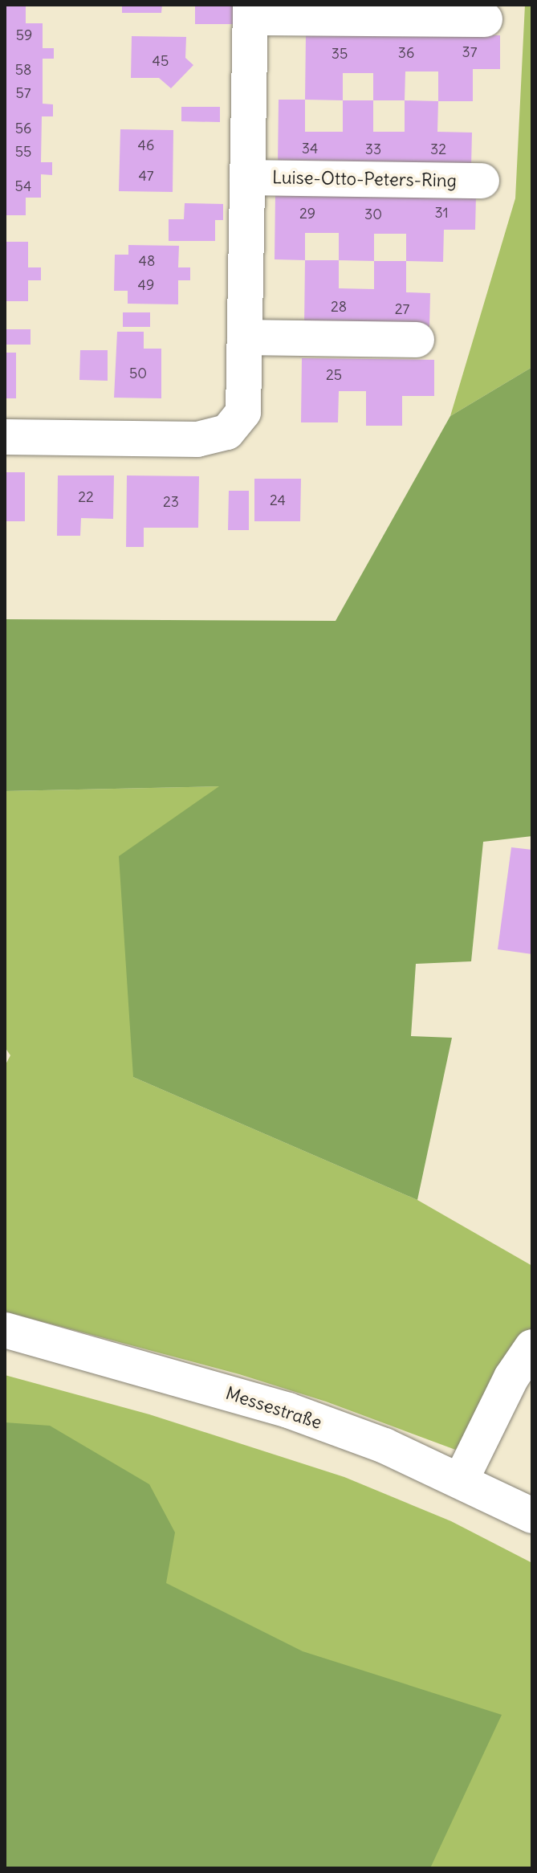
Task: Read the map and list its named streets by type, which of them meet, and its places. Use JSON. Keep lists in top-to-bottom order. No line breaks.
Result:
{"streets":{"street":["Luise-Otto-Peters-Ring","Messestraße"]},"house_numbers":["59","37","36","35","45","58","57","56","46","34","33","32","55","47","54","31","29","30","48","49","28","27","50","25","22","24","23"]}
